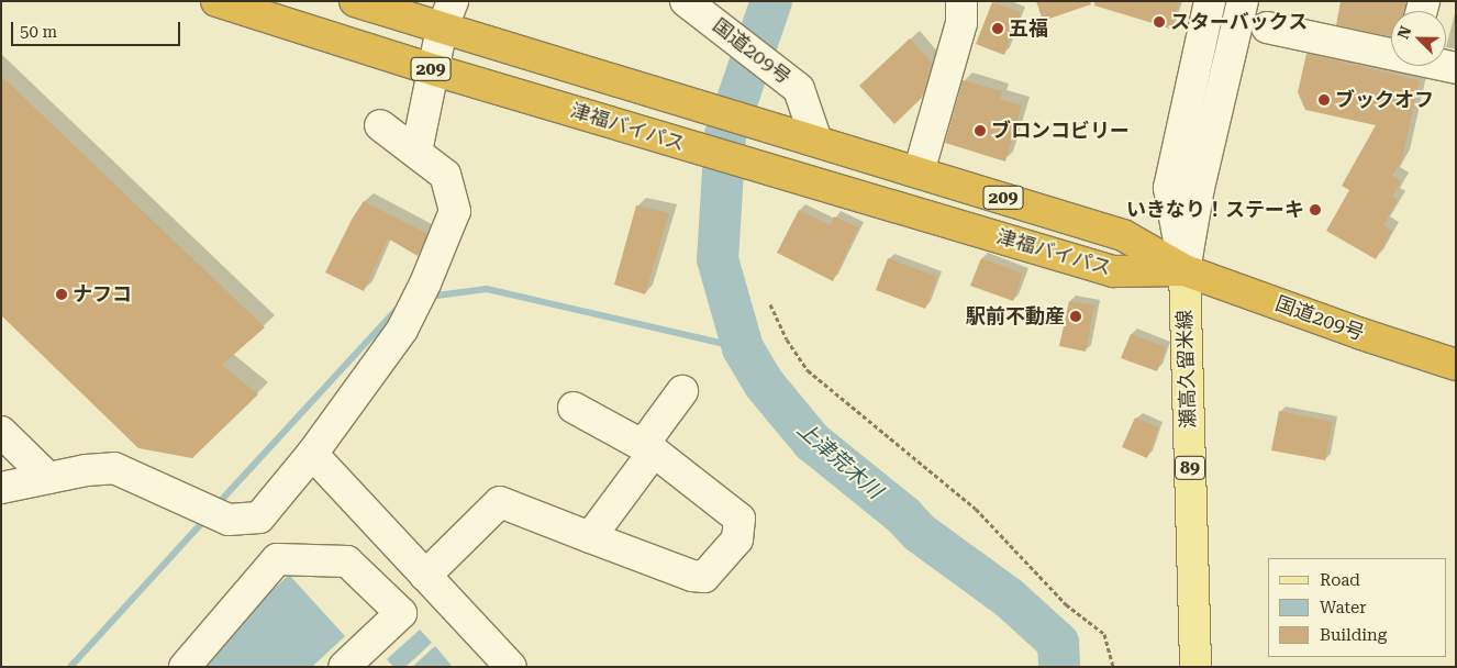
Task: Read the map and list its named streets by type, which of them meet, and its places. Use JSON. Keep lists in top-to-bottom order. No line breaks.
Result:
{"streets":{"highway":["国道209号","209","津福バイパス"],"main road":["瀬高久留米線","89"]},"crossings":[["国道209号","津福バイパス"],["国道209号","瀬高久留米線"],["209","津福バイパス"],["津福バイパス","瀬高久留米線"]],"water":["上津荒木川"],"places":["スターバックス","五福","ブックオフ","ブロンコビリー","いきなり！ステーキ","ナフコ","駅前不動産"],"legend":["Road","Water","Building"],"scale_bar":"50 m","north":"top left"}
